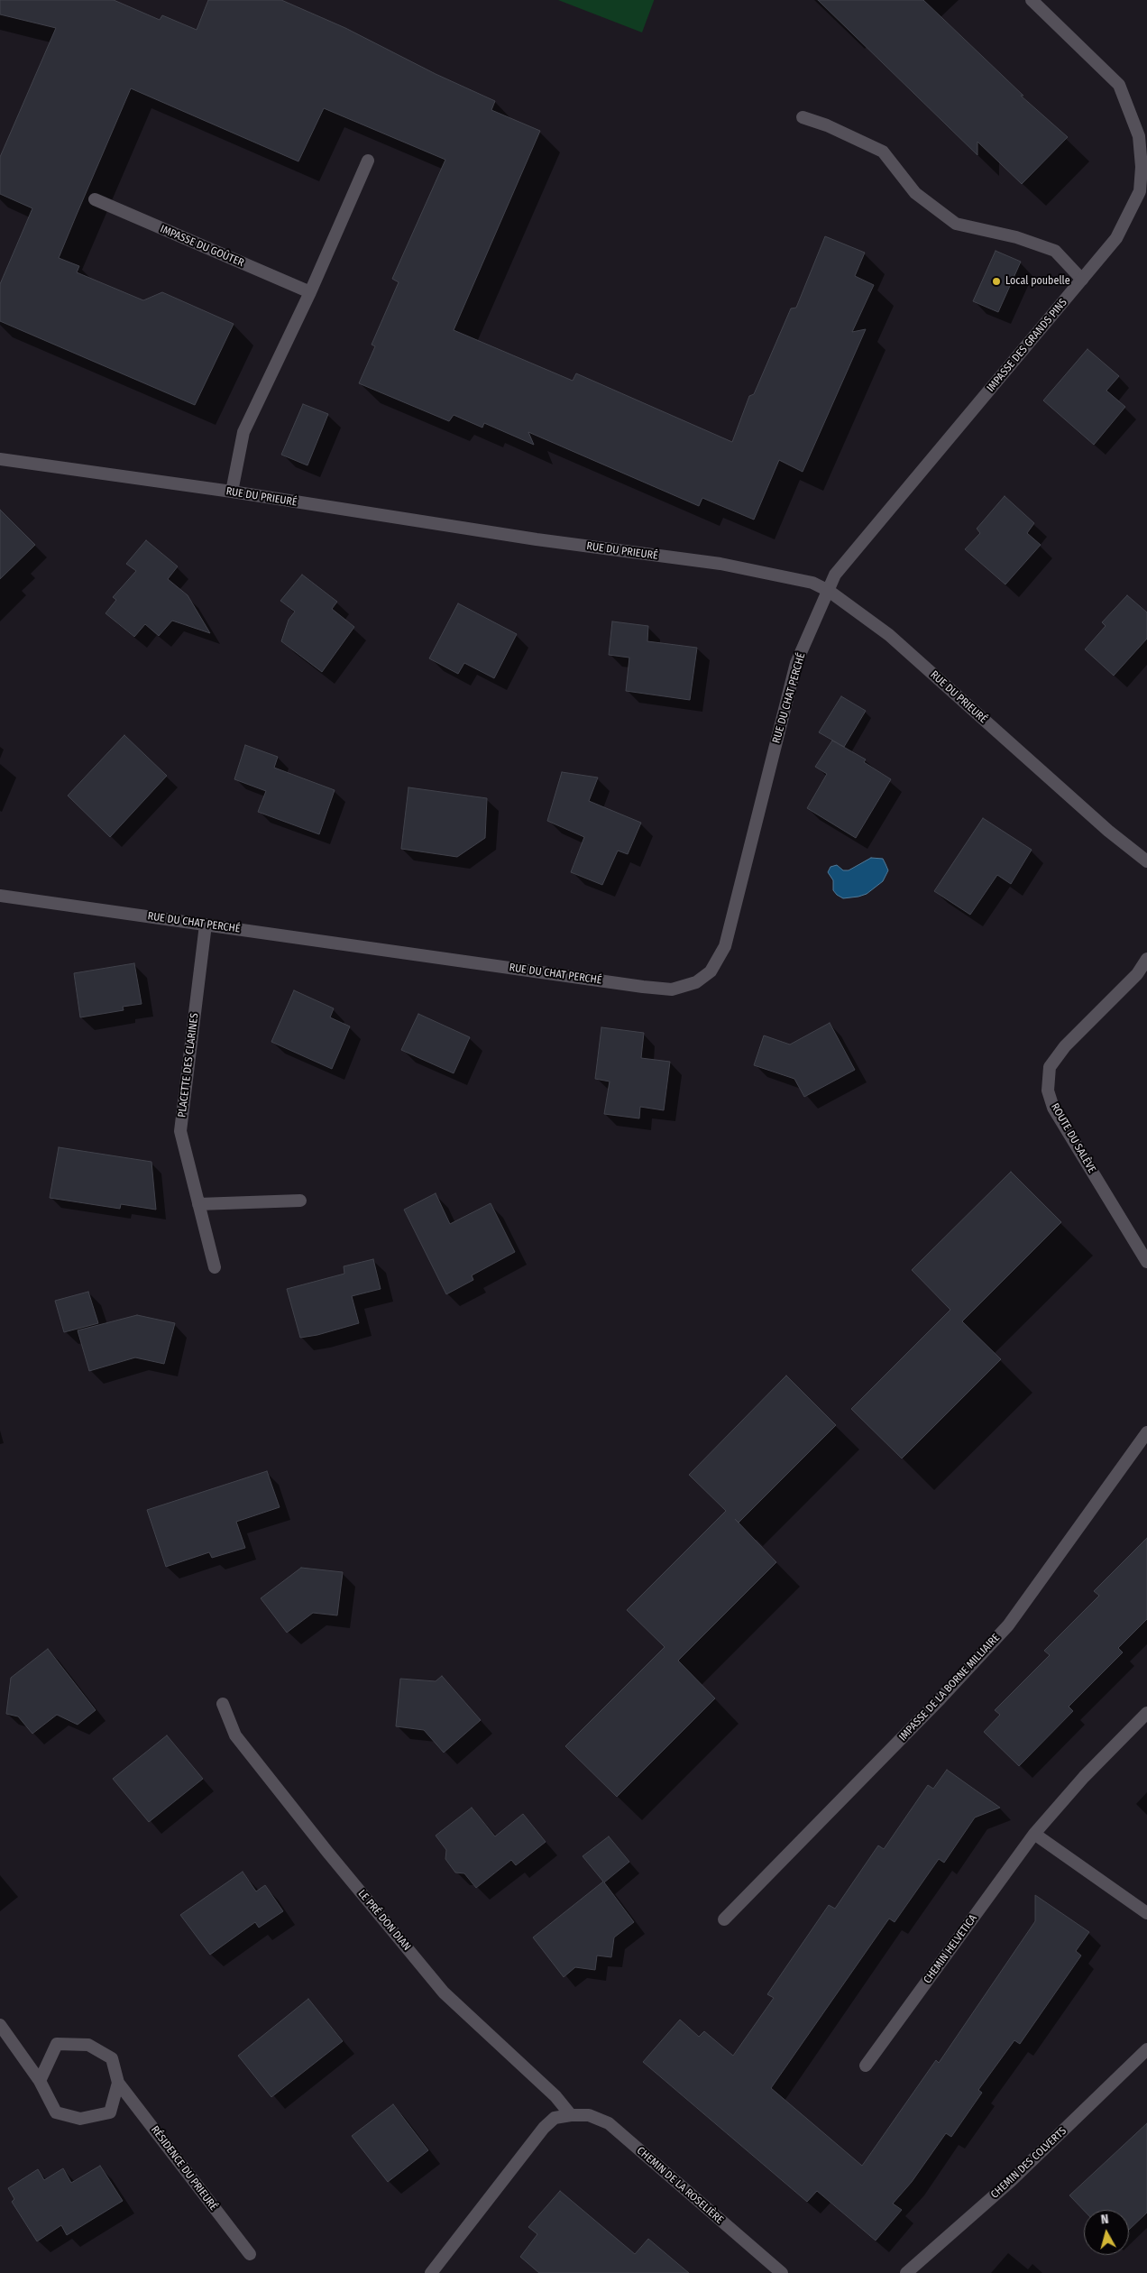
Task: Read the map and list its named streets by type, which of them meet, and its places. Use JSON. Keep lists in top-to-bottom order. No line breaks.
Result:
{"streets":{"street":["IMPASSE DU GOÛTER","IMPASSE DES GRANDS PINS","RUE DU PRIEURÉ","RUE DU CHAT PERCHÉ","PLACETTE DES CLARINES","ROUTE DU SALÈVE","IMPASSE DE LA BORNE MILLIAIRE","LE PRÉ DON DIAN","CHEMIN HELVETICA","CHEMIN DES COLVERTS","RÉSIDENCE DU PRIEURÉ","CHEMIN DE LA ROSELIÈRE"]},"crossings":[["IMPASSE DES GRANDS PINS","RUE DU PRIEURÉ"],["IMPASSE DES GRANDS PINS","RUE DU CHAT PERCHÉ"],["RUE DU PRIEURÉ","RUE DU CHAT PERCHÉ"],["RUE DU CHAT PERCHÉ","PLACETTE DES CLARINES"],["LE PRÉ DON DIAN","CHEMIN DE LA ROSELIÈRE"]],"places":["Local poubelle"],"north":"top"}
